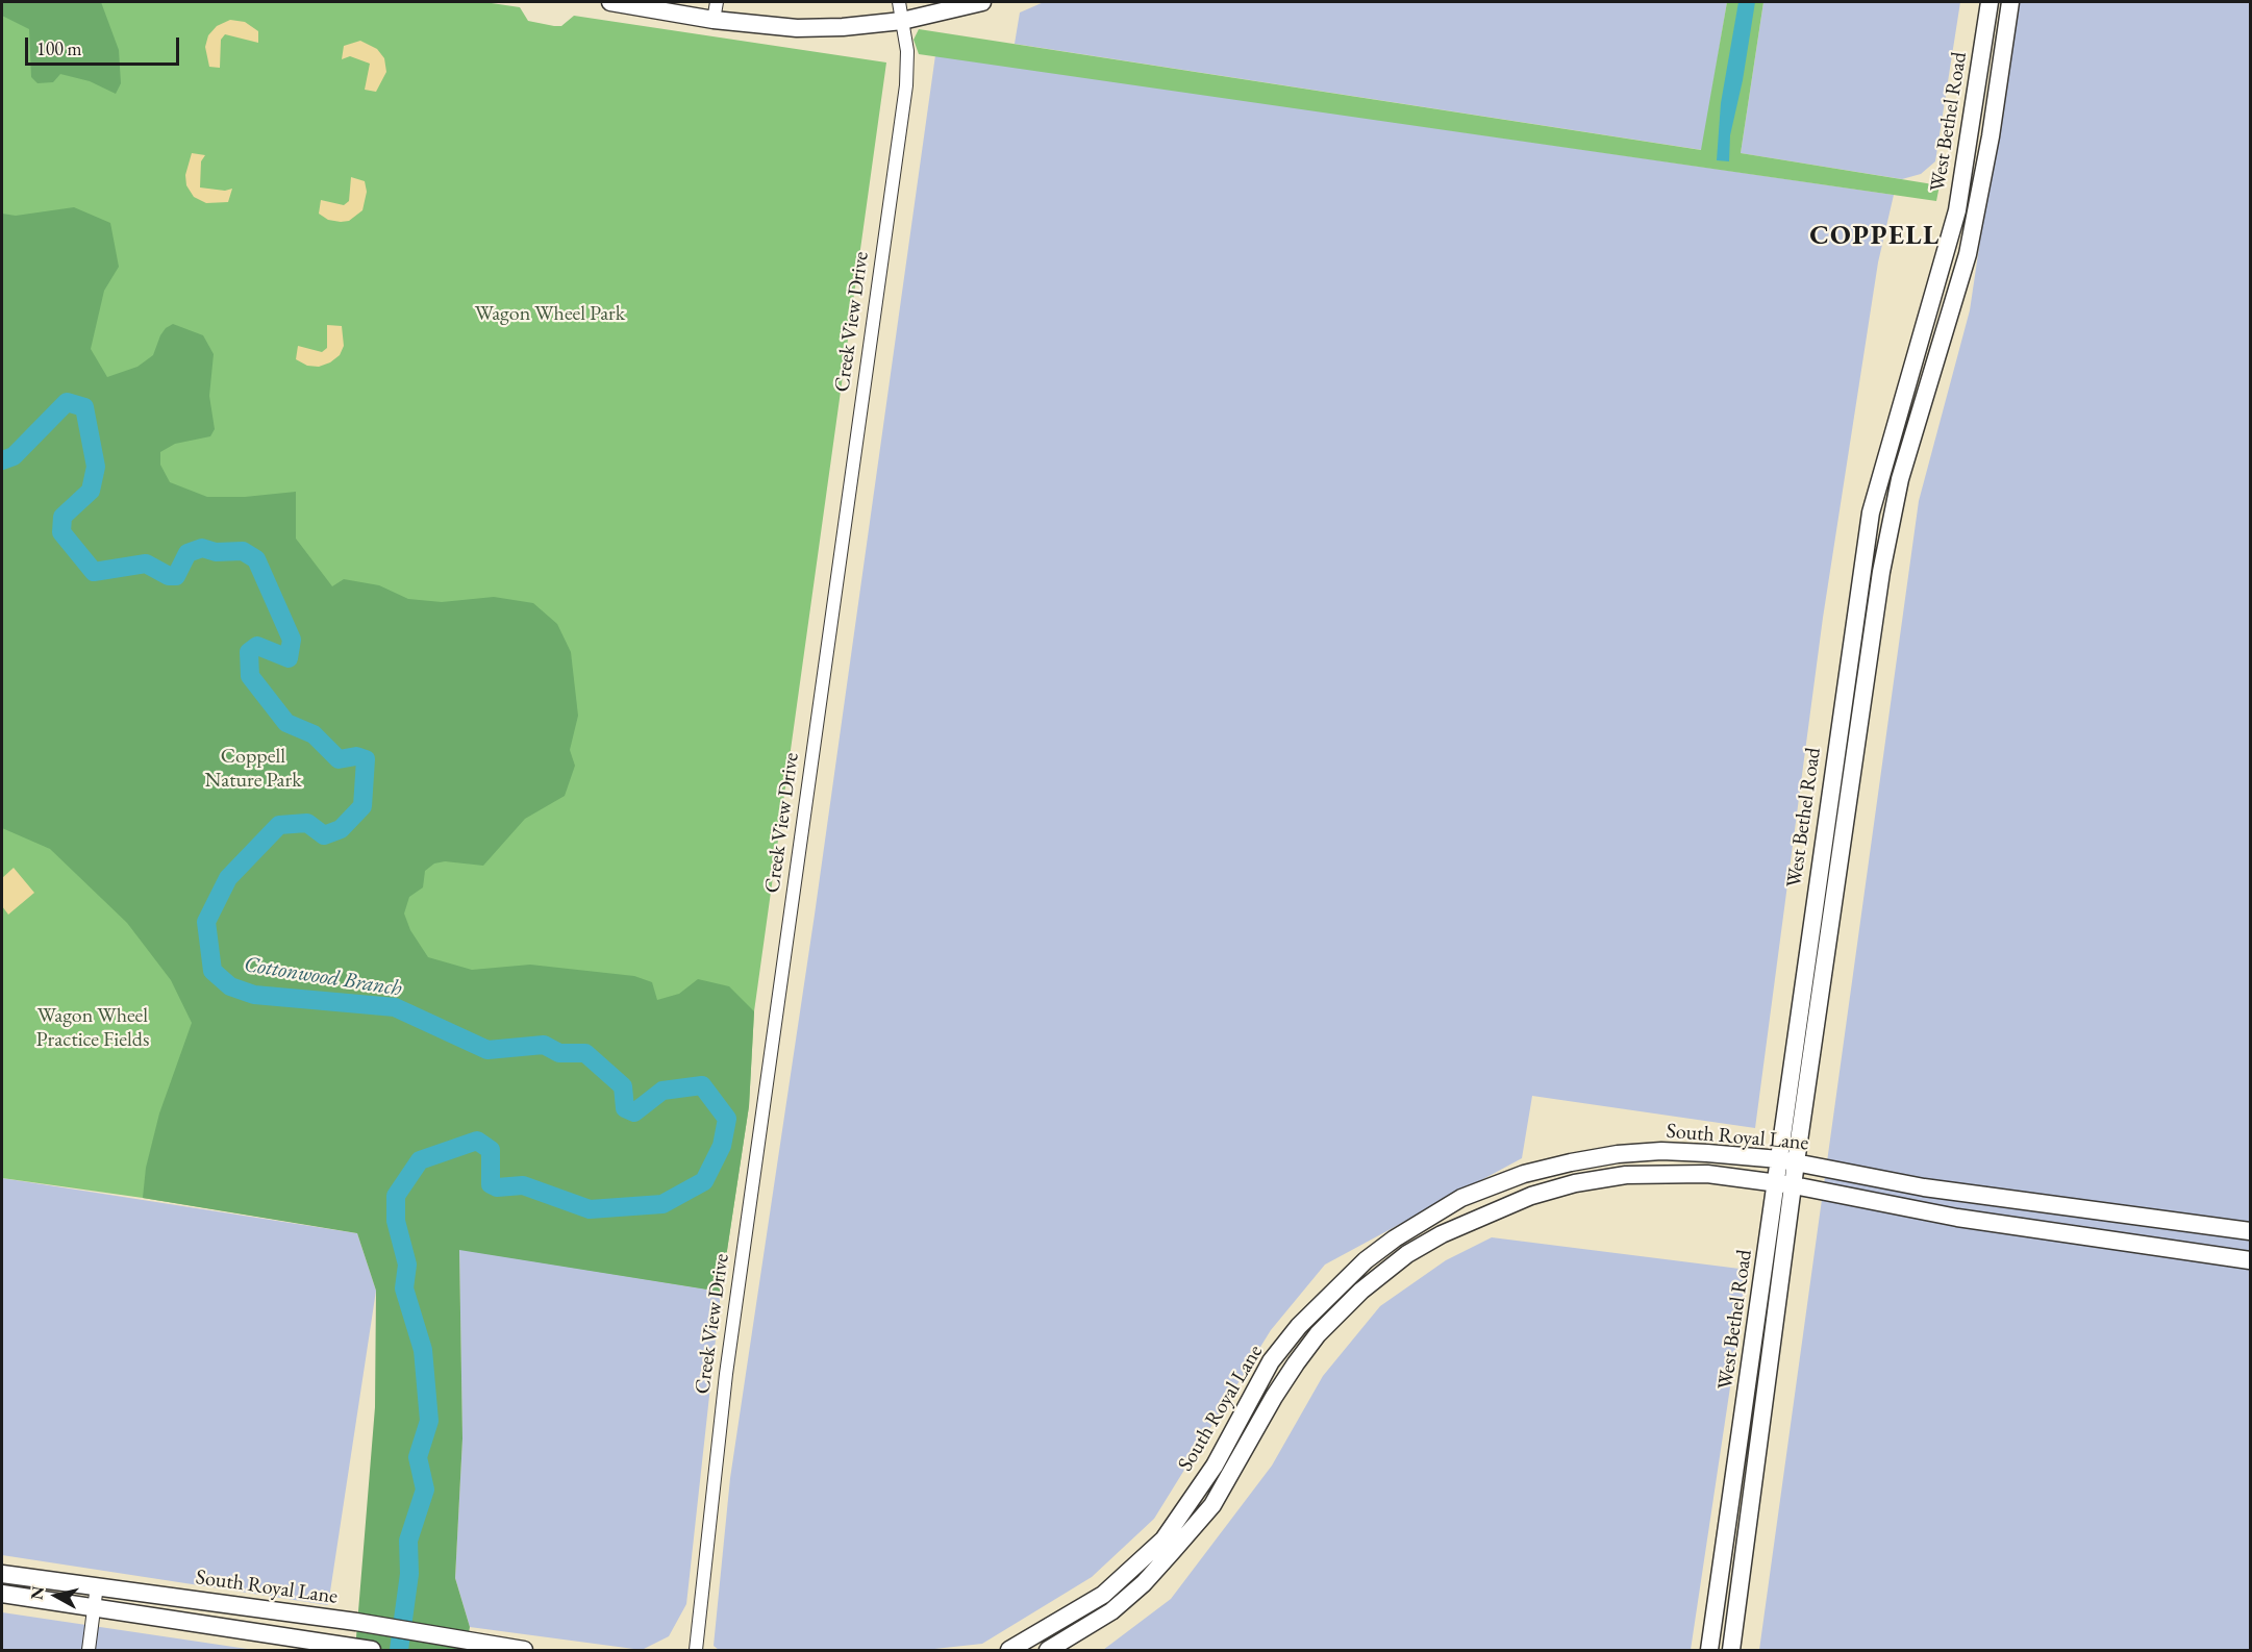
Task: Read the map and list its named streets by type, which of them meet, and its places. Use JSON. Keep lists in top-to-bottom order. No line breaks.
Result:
{"streets":{"main road":["West Bethel Road","South Royal Lane"],"street":["Creek View Drive"]},"crossings":[["West Bethel Road","South Royal Lane"]],"districts":["COPPELL"],"water":["Cottonwood Branch"],"parks":["Wagon Wheel Park","Coppell Nature Park","Wagon Wheel Practice Fields"],"scale_bar":"100 m","north":"left"}
